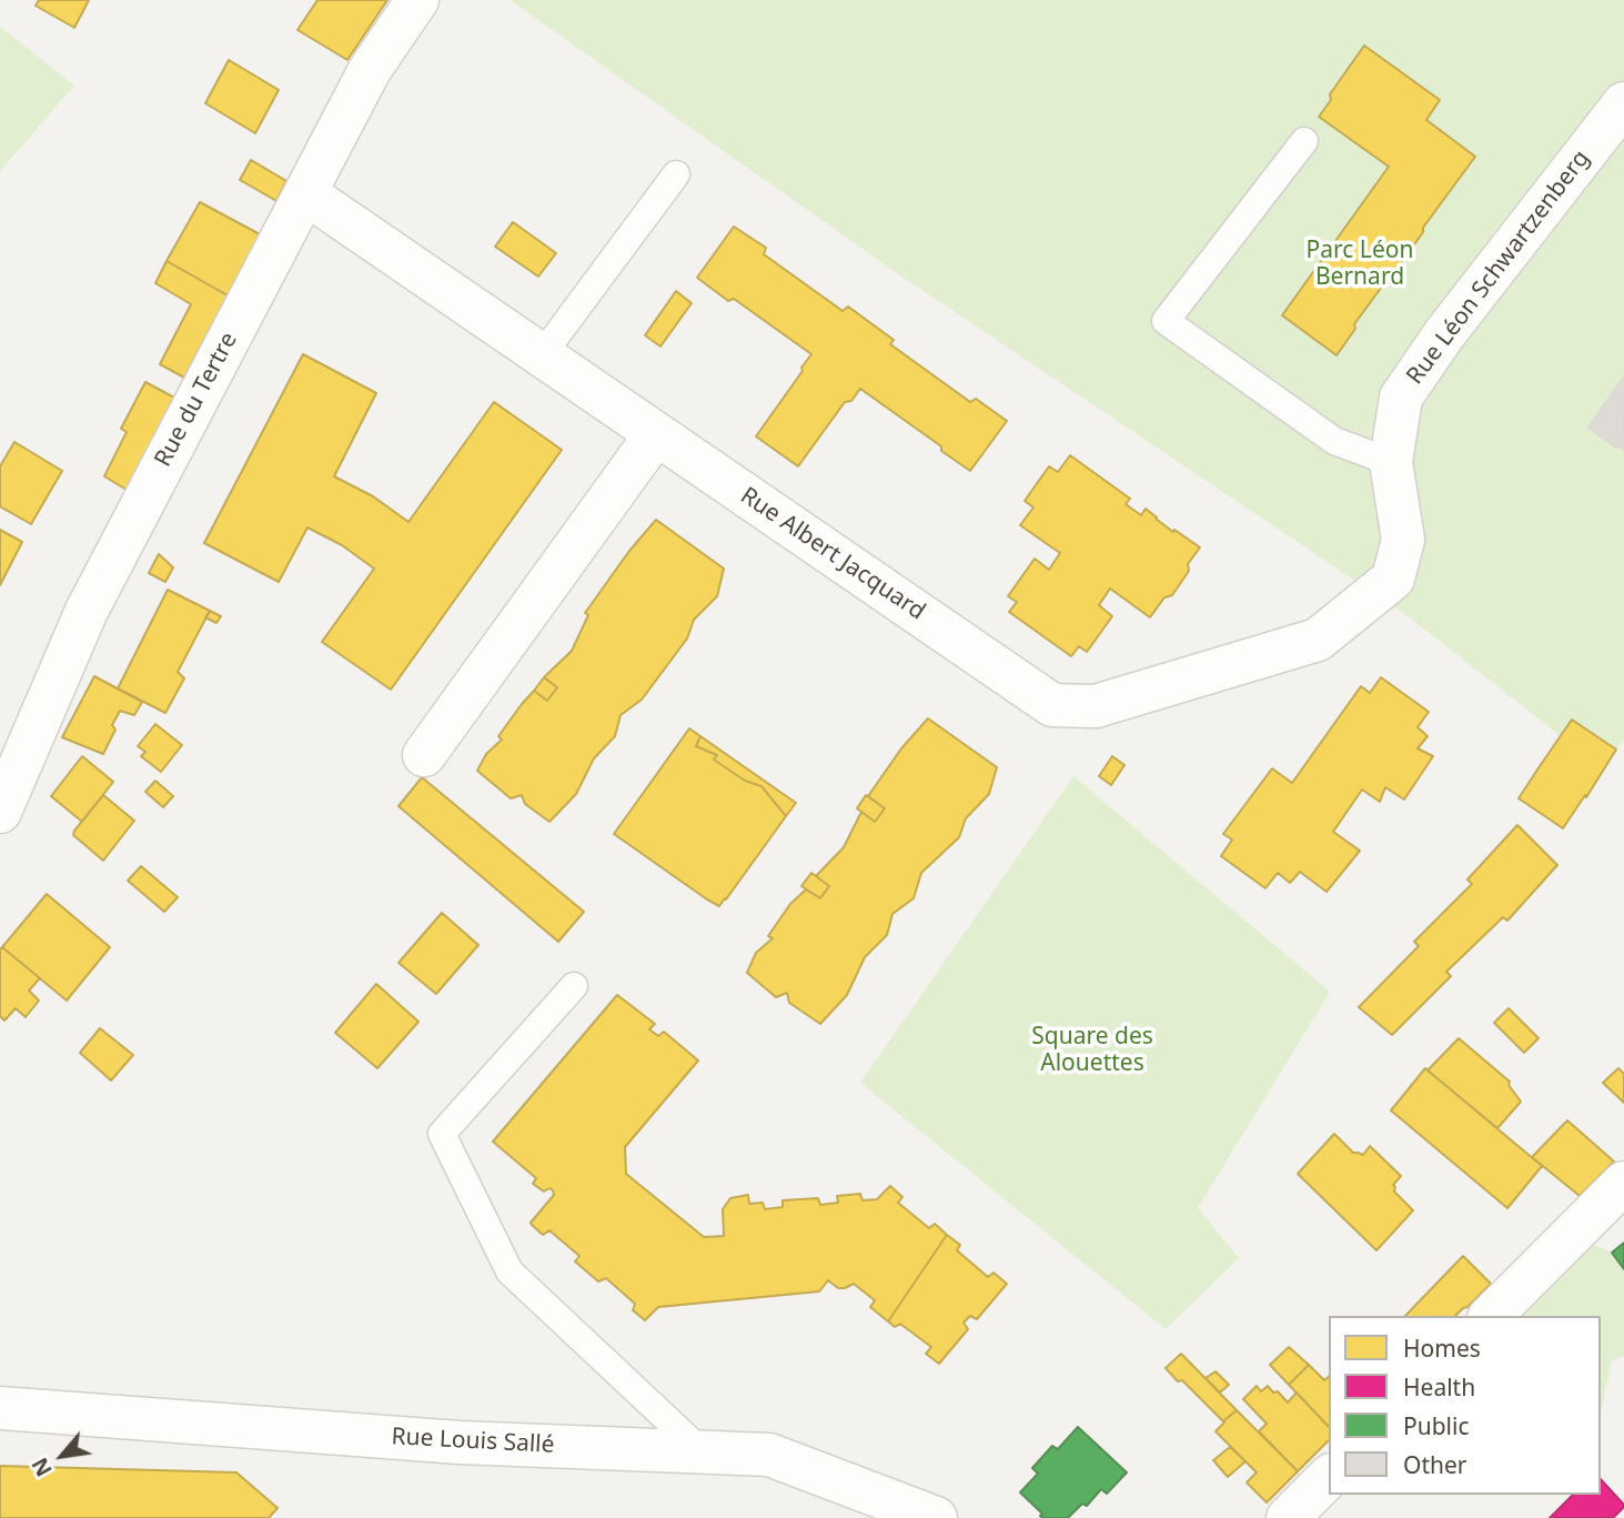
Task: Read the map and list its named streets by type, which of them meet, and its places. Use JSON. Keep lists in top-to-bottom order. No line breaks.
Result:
{"streets":{"street":["Rue Léon Schwartzenberg","Rue du Tertre","Rue Albert Jacquard","Rue Louis Sallé"]},"crossings":[["Rue Léon Schwartzenberg","Rue Albert Jacquard"],["Rue du Tertre","Rue Albert Jacquard"]],"parks":["Parc Léon Bernard","Square des Alouettes"],"legend":["Homes","Health","Public","Other"],"north":"bottom left"}
